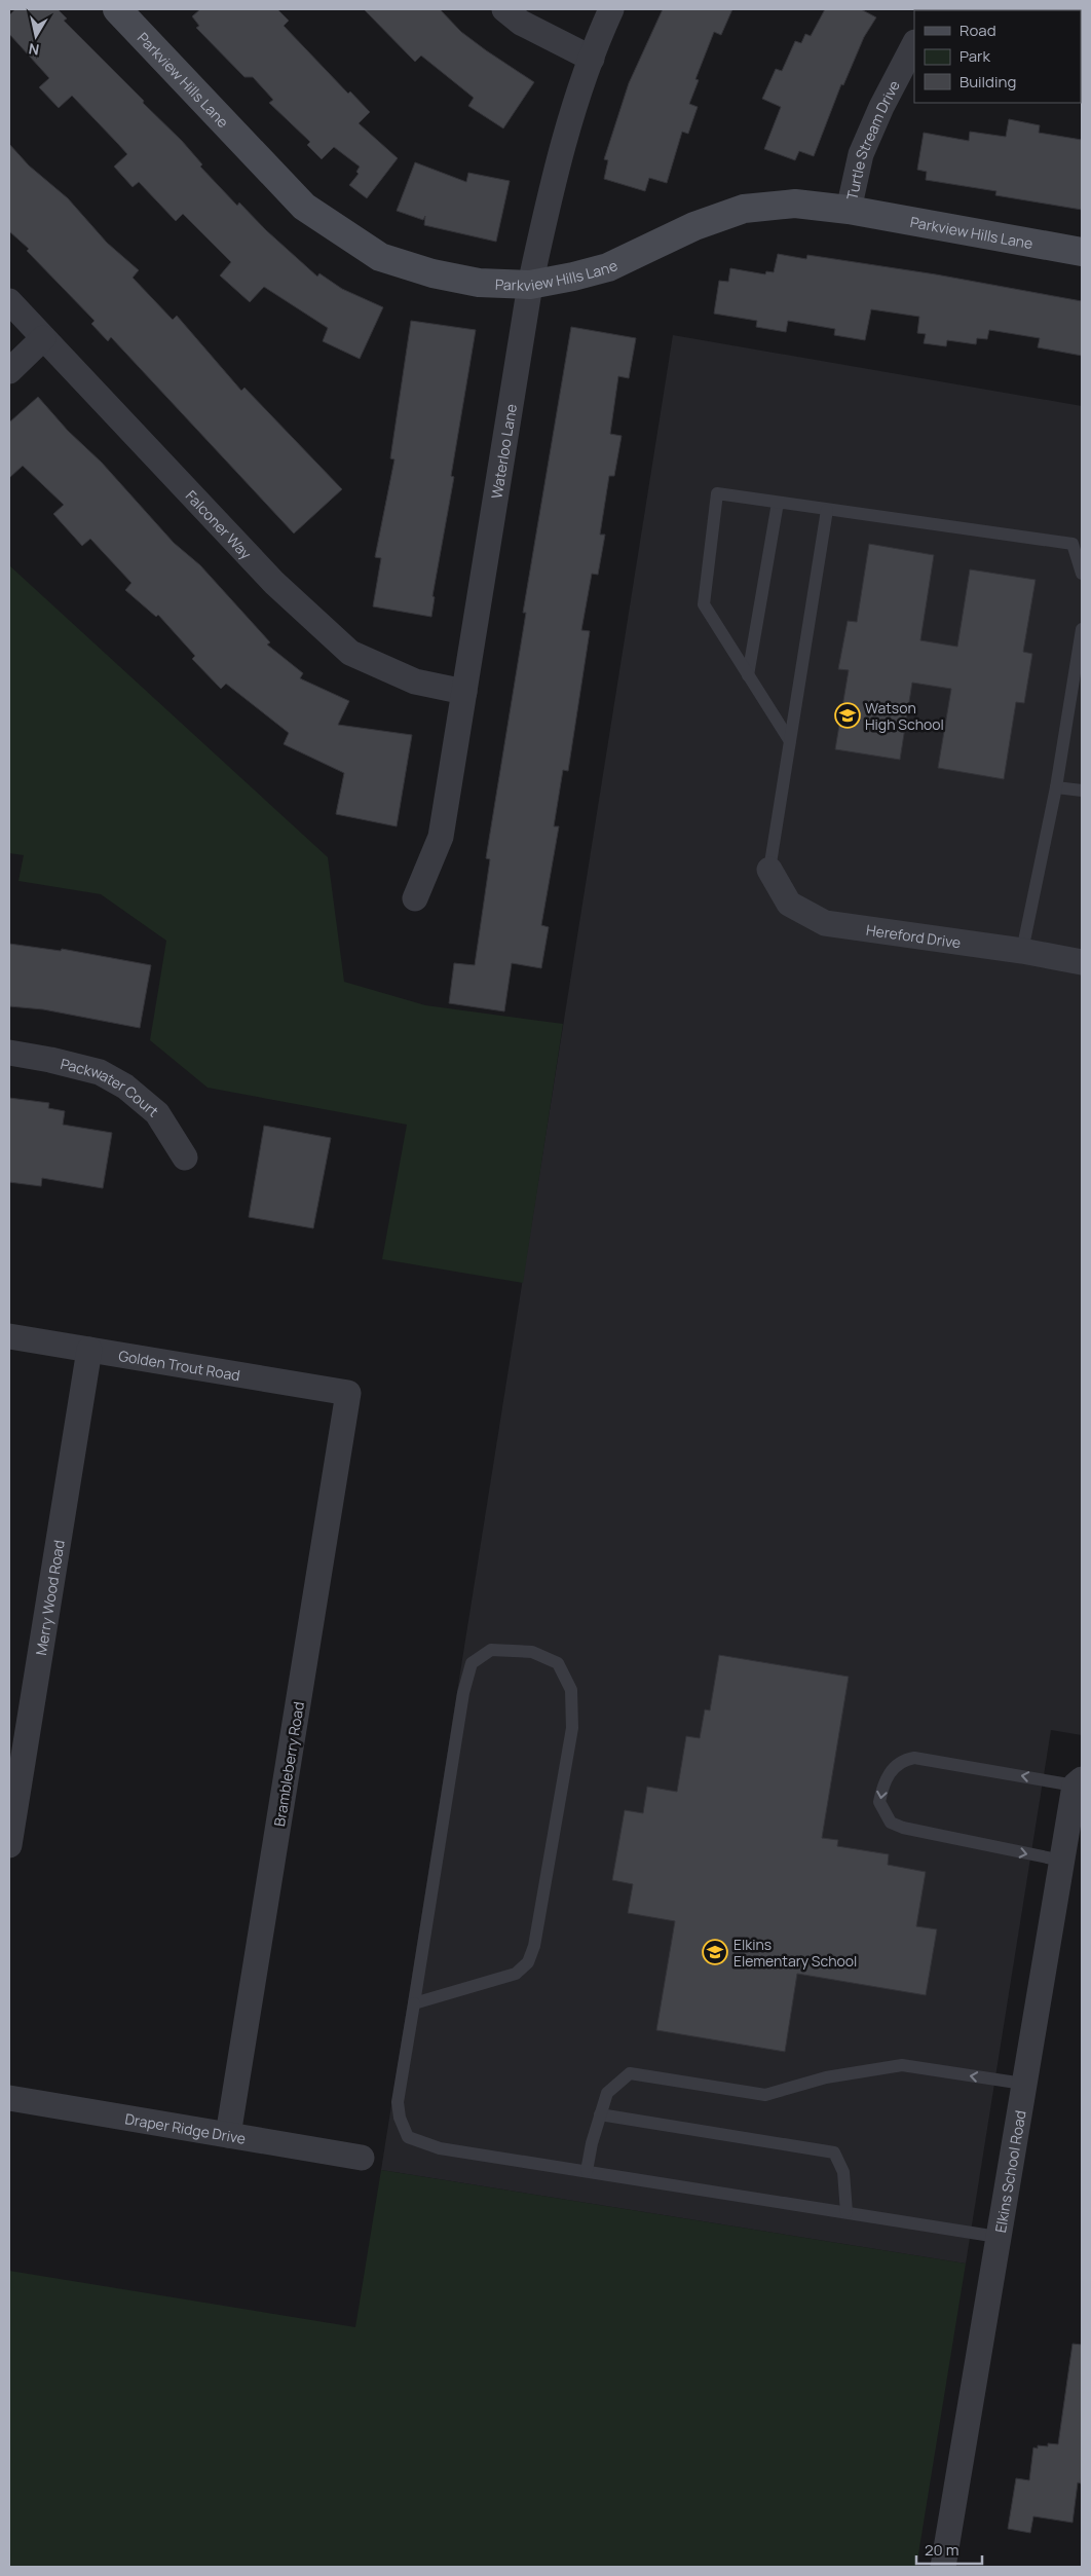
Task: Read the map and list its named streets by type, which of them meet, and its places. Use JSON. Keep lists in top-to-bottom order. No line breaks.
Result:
{"streets":{"street":["Parkview Hills Lane","Turtle Stream Drive","Waterloo Lane","Falconer Way","Hereford Drive","Packwater Court","Golden Trout Road","Merry Wood Road","Brambleberry Road","Draper Ridge Drive","Elkins School Road"]},"crossings":[["Parkview Hills Lane","Turtle Stream Drive"],["Parkview Hills Lane","Waterloo Lane"],["Waterloo Lane","Falconer Way"],["Golden Trout Road","Merry Wood Road"],["Golden Trout Road","Brambleberry Road"],["Brambleberry Road","Draper Ridge Drive"]],"places":{"school or university":["Watson High School","Elkins Elementary School"]},"legend":["Road","Park","Building"],"scale_bar":"20 m","north":"bottom"}
